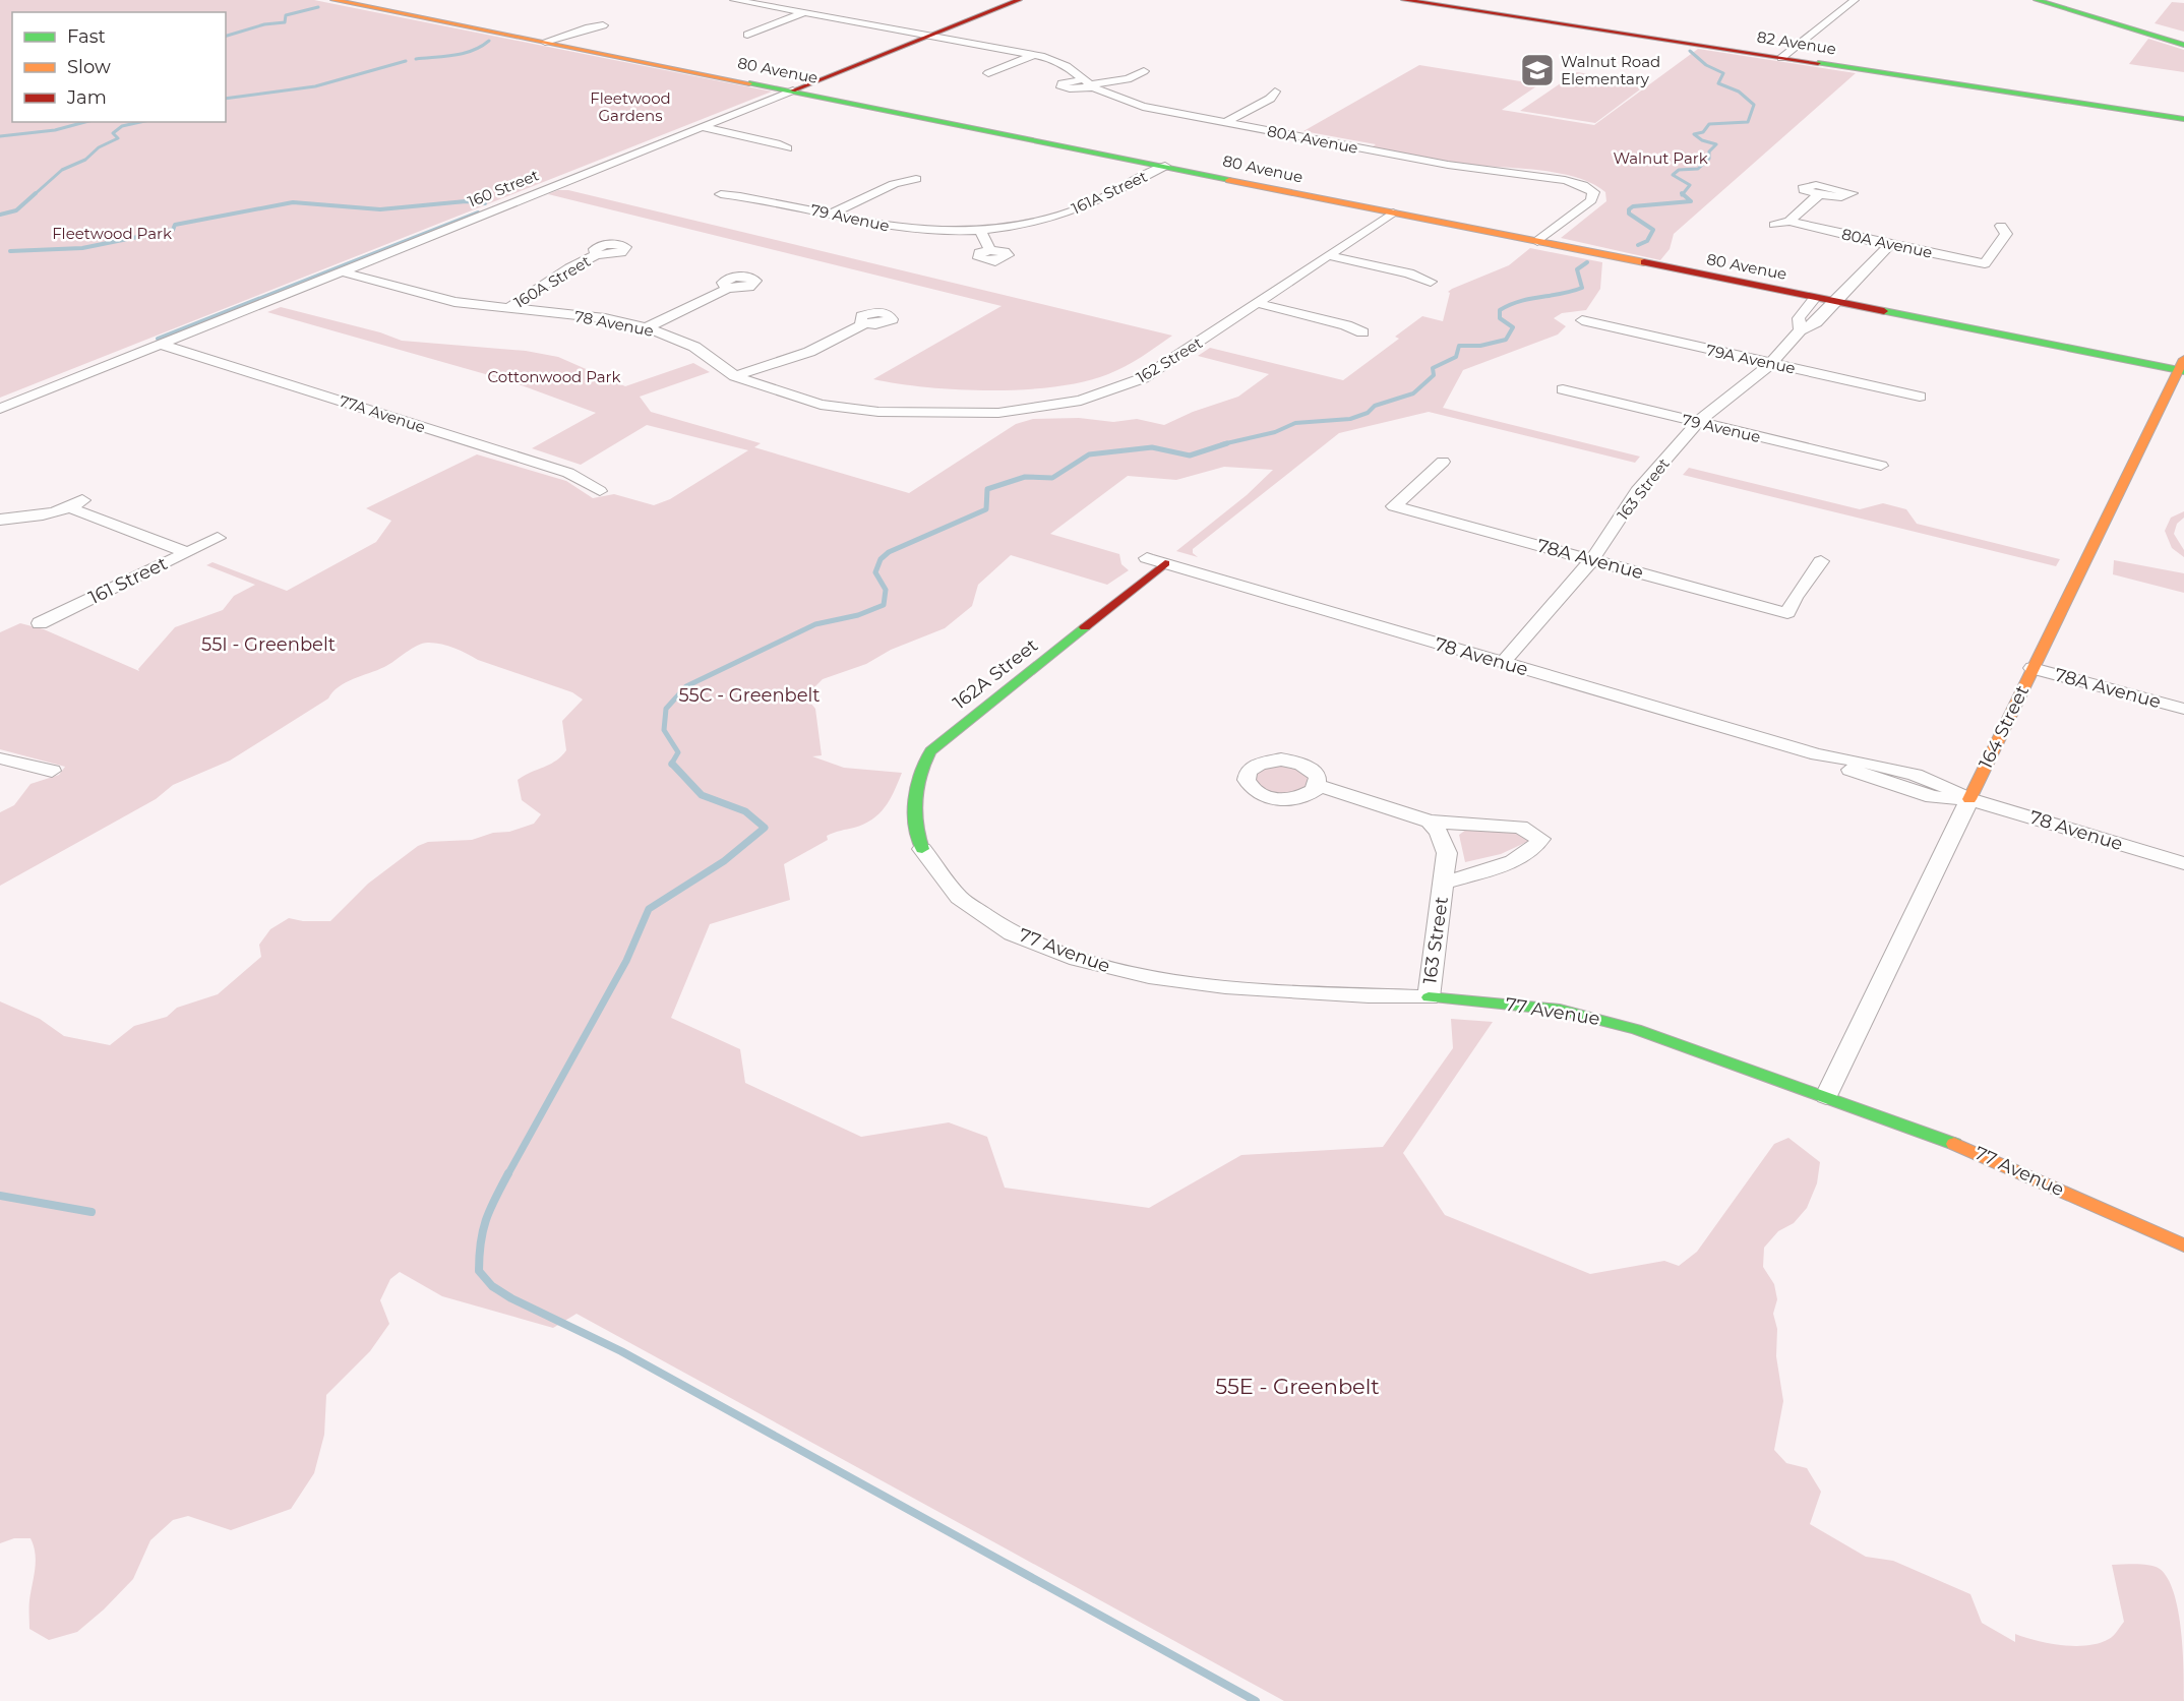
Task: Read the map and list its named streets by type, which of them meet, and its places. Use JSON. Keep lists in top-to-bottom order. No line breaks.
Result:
{"streets":{"street":["82 Avenue","80 Avenue","80A Avenue","160 Street","161A Street","79 Avenue","160A Street","78 Avenue","79A Avenue","162 Street","77A Avenue","163 Street","78A Avenue","161 Street","162A Street","164 Street","77 Avenue"]},"crossings":[["80 Avenue","80A Avenue"],["80 Avenue","160 Street"],["80 Avenue","161A Street"],["80 Avenue","162 Street"],["80 Avenue","163 Street"],["80 Avenue","164 Street"],["80A Avenue","160 Street"],["80A Avenue","163 Street"],["160 Street","78 Avenue"],["160 Street","77A Avenue"],["161A Street","79 Avenue"],["79 Avenue","163 Street"],["160A Street","78 Avenue"],["78 Avenue","162 Street"],["78 Avenue","163 Street"],["78 Avenue","162A Street"],["78 Avenue","164 Street"],["79A Avenue","163 Street"],["163 Street","78A Avenue"],["163 Street","77 Avenue"],["78A Avenue","164 Street"],["162A Street","77 Avenue"],["164 Street","77 Avenue"]],"parks":["Fleetwood Gardens","Walnut Park","Fleetwood Park","Cottonwood Park","55I - Greenbelt","55C - Greenbelt","55E - Greenbelt"],"places":{"school or university":["Walnut Road Elementary"]},"legend":["Fast","Slow","Jam"]}
